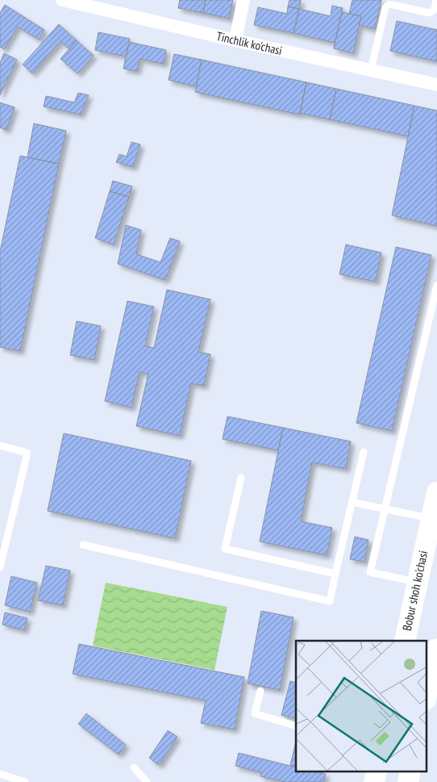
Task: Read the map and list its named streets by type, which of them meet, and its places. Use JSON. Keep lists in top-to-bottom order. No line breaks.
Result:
{"streets":{"main road":["Bobur shoh ko'chasi"],"street":["Tinchlik ko'chasi"]}}
